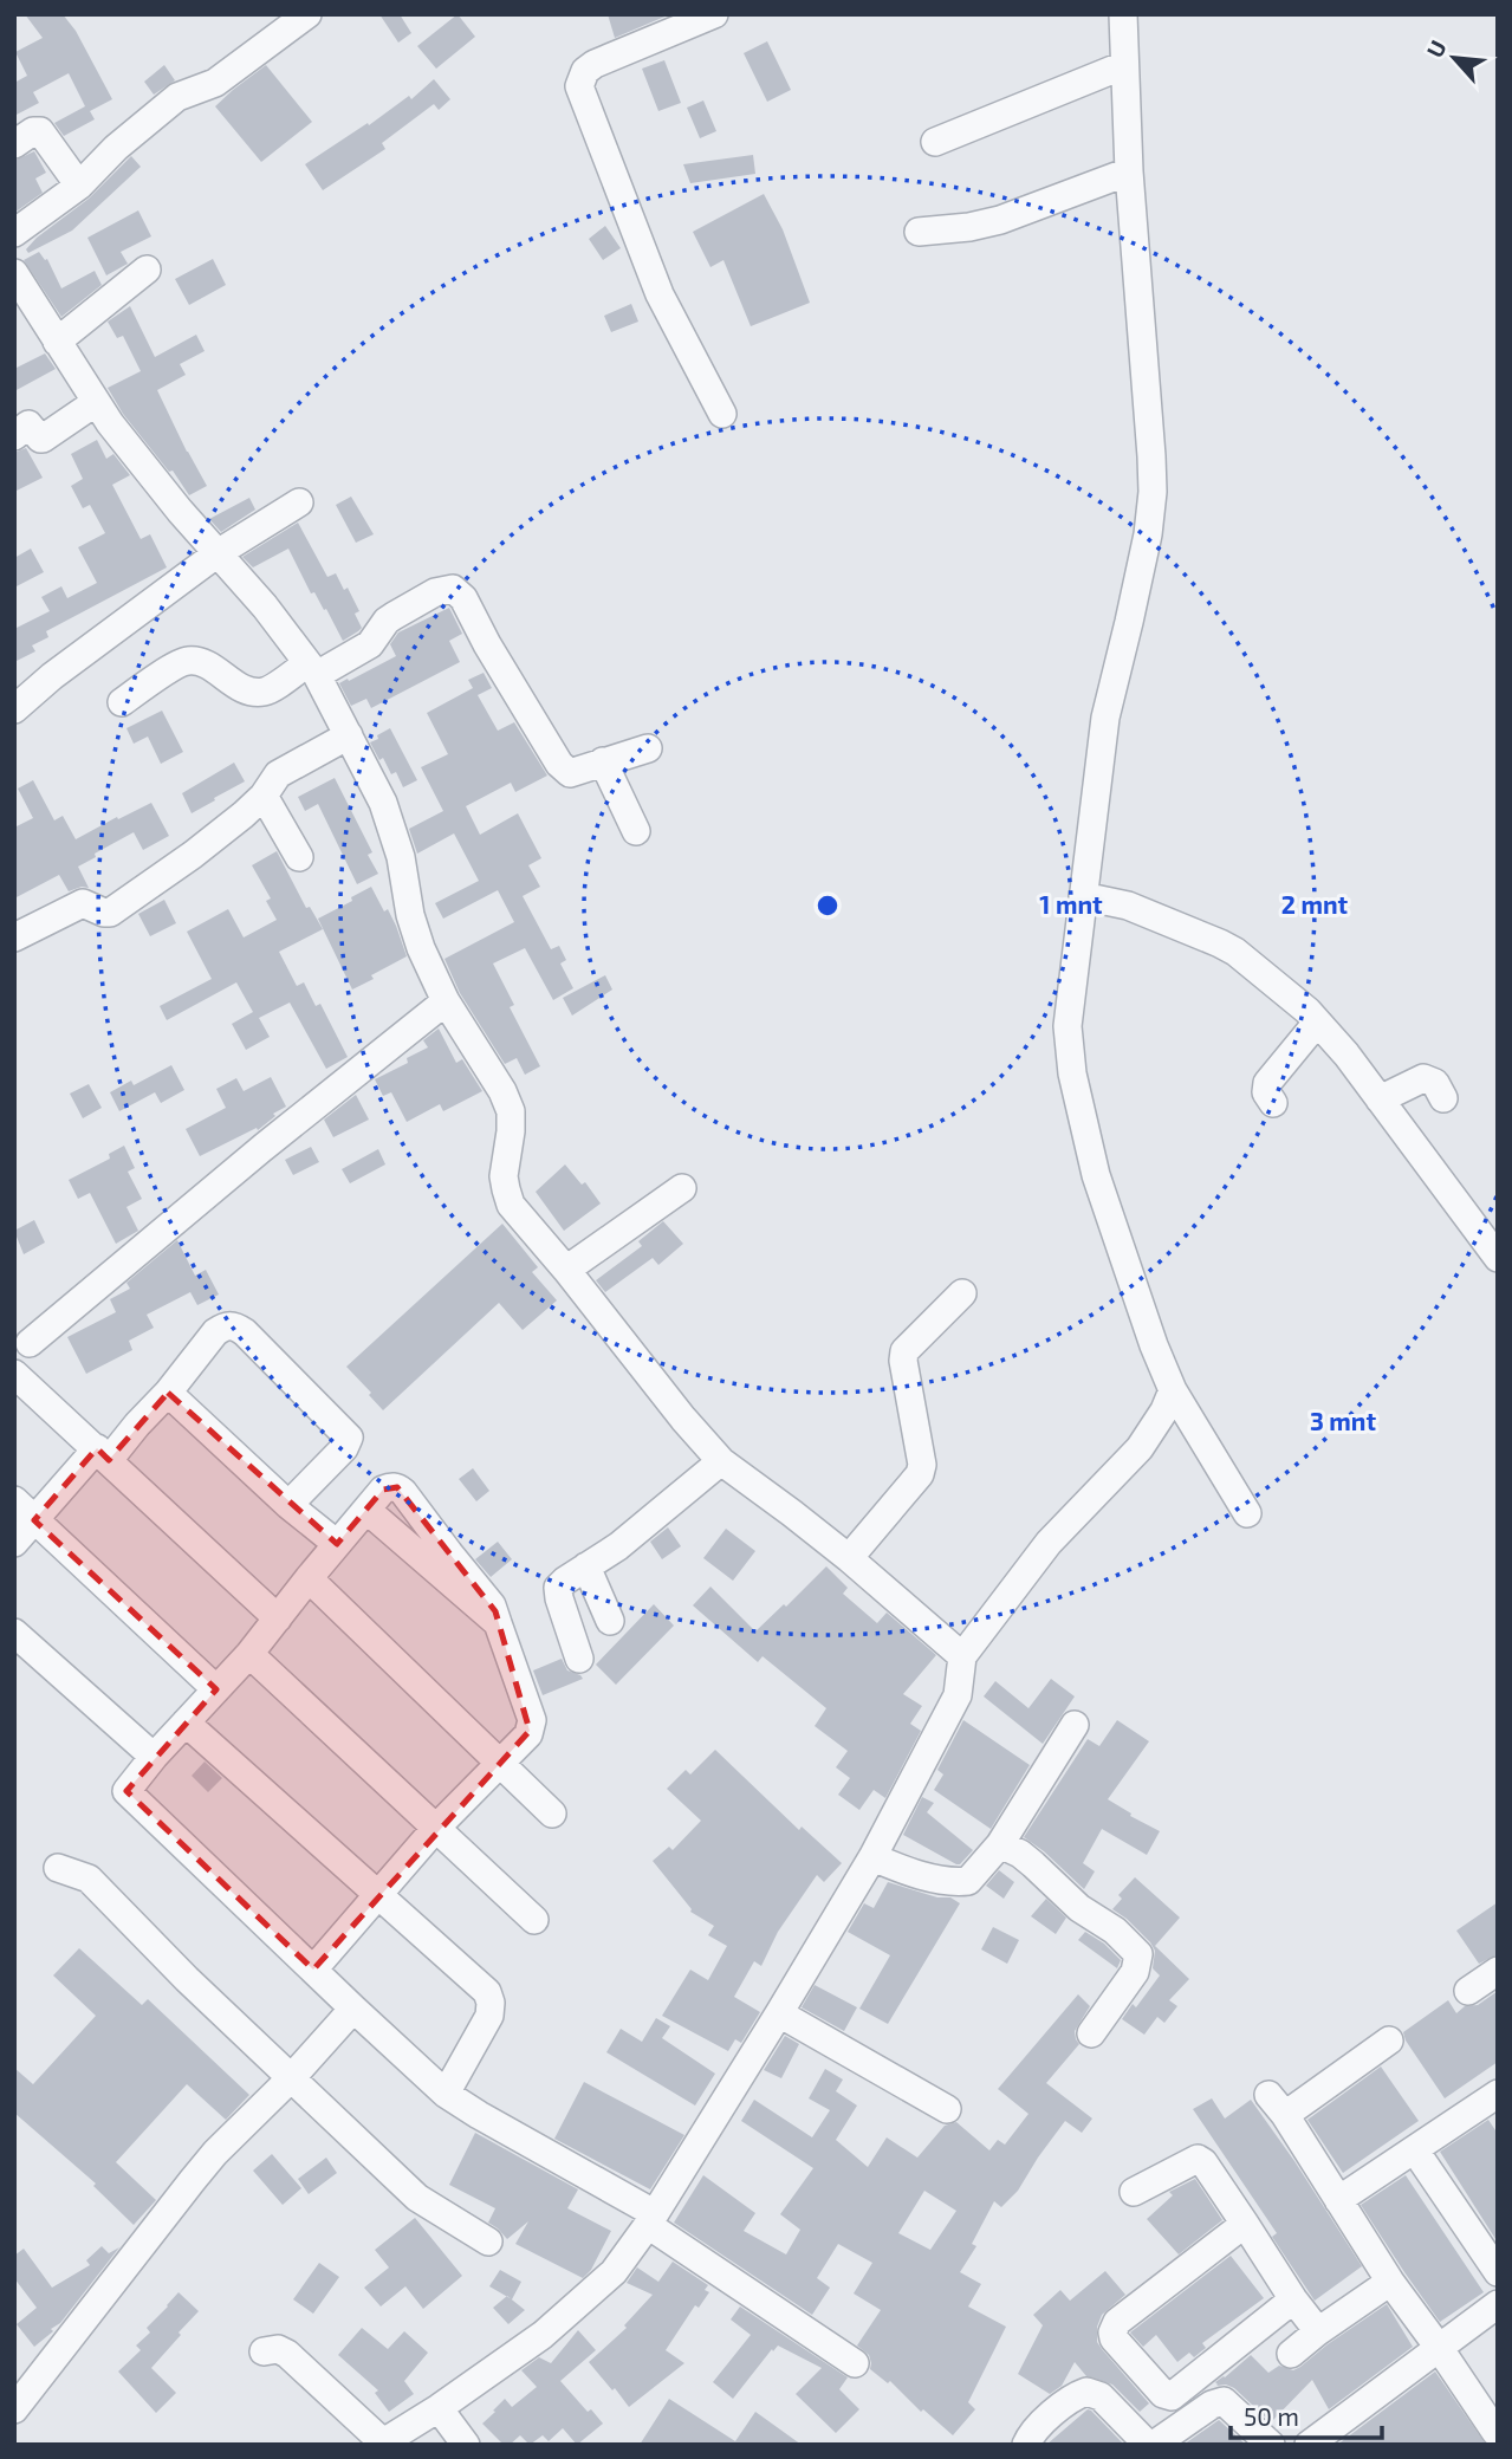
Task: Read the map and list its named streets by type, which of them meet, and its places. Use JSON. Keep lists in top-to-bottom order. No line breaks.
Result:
{"scale_bar":"50 m","north":"top left","rings":["1 mnt","2 mnt","3 mnt"]}
